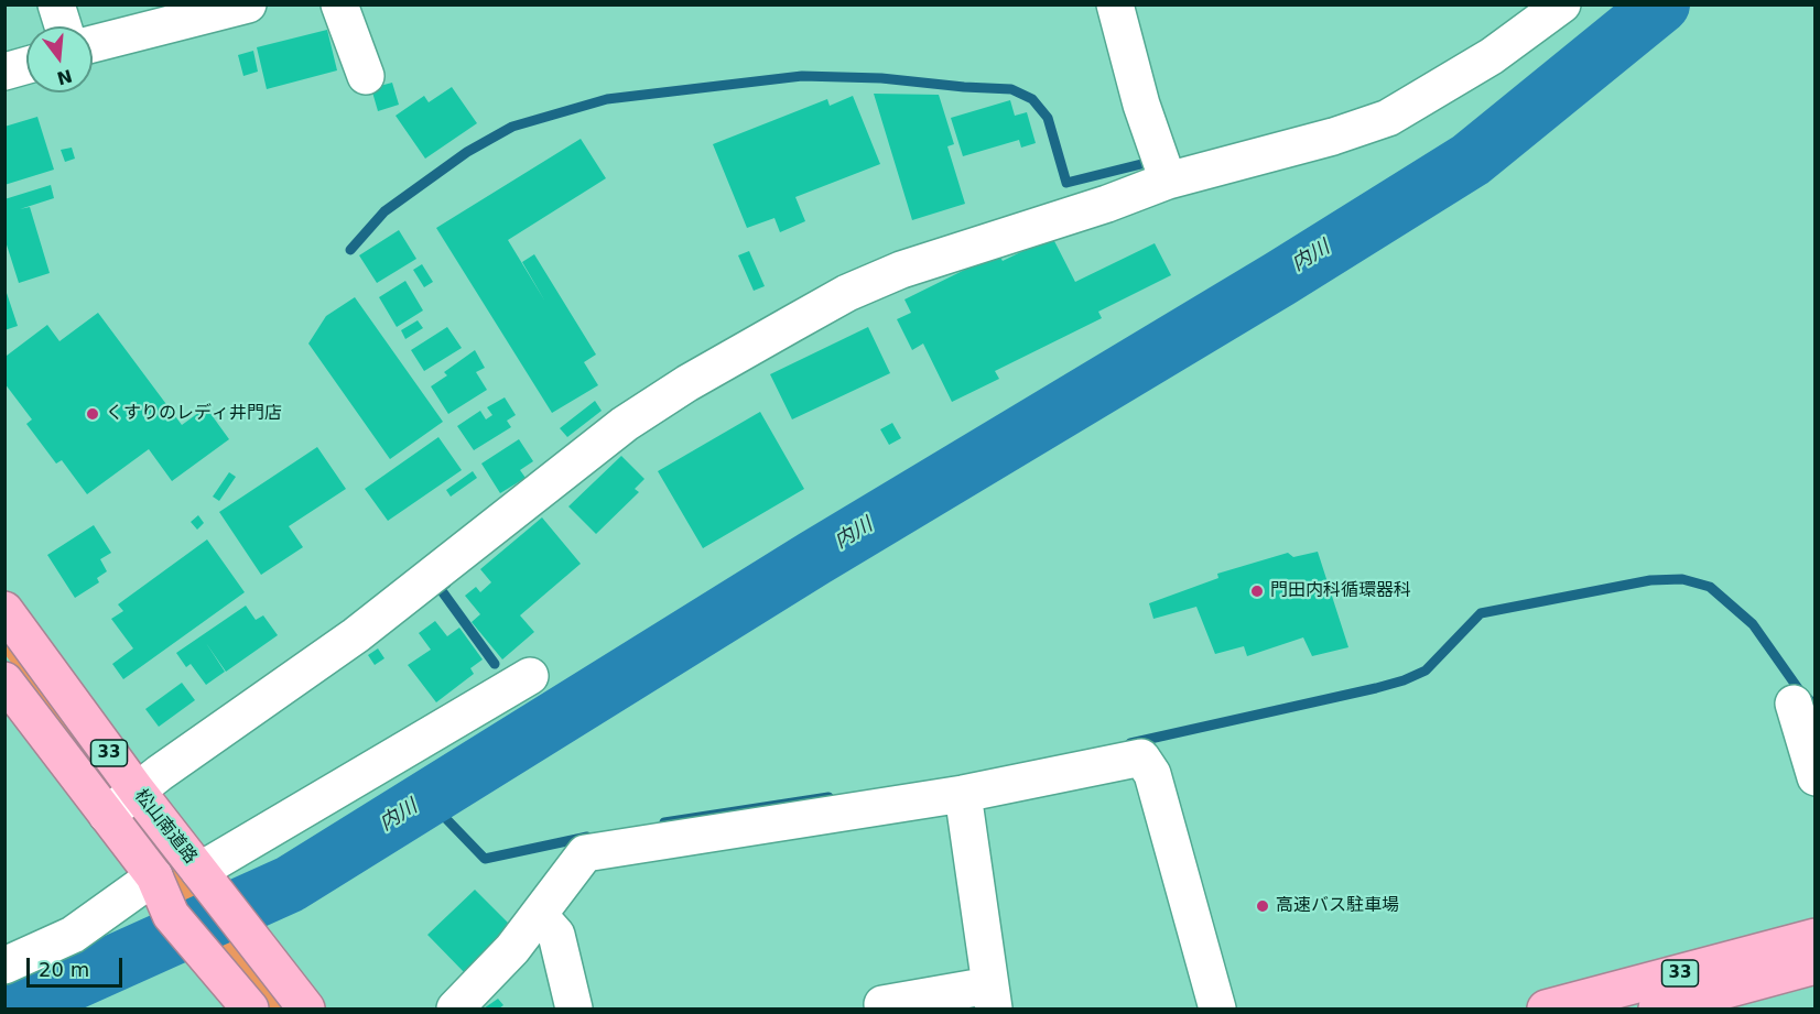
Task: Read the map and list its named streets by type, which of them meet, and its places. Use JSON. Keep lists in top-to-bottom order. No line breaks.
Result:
{"streets":{"highway":["33","松山南道路"]},"water":["内川"],"places":["くすりのレディ井門店","門田内科循環器科","高速バス駐車場"],"scale_bar":"20 m","north":"bottom"}
